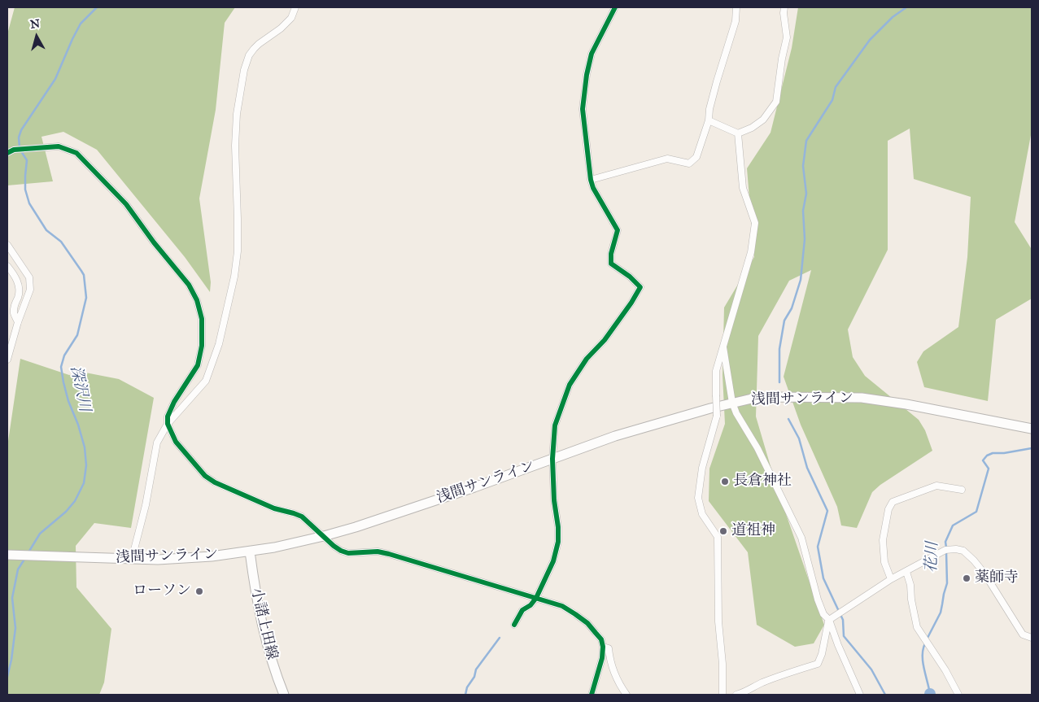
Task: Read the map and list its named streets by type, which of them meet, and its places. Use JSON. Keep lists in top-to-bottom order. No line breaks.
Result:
{"streets":{"main road":["浅間サンライン","小諸上田線"]},"crossings":[["浅間サンライン","小諸上田線"]],"water":["深沢川","花川"],"places":["長倉神社","道祖神","薬師寺","ローソン"],"north":"top"}
